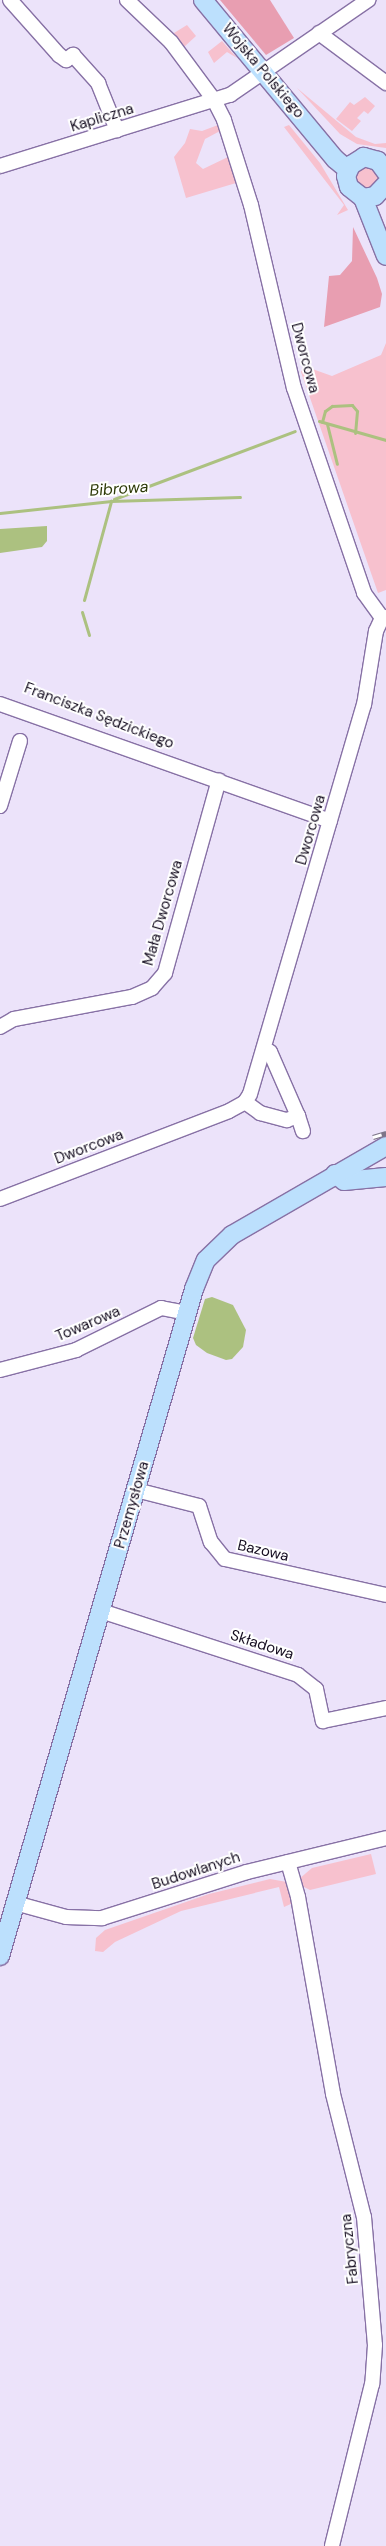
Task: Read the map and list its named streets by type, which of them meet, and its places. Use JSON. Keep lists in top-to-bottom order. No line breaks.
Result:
{"streets":{"main road":["Wojska Polskiego","Przemysłowa"],"street":["Kapliczna","Dworcowa","Franciszka Sędzickiego","Mała Dworcowa","Towarowa","Bazowa","Składowa","Budowlanych","Fabryczna"]},"crossings":[["Wojska Polskiego","Kapliczna"],["Kapliczna","Dworcowa"],["Dworcowa","Franciszka Sędzickiego"],["Franciszka Sędzickiego","Mała Dworcowa"],["Towarowa","Przemysłowa"],["Przemysłowa","Bazowa"],["Przemysłowa","Składowa"],["Przemysłowa","Budowlanych"],["Budowlanych","Fabryczna"]],"water":["Bibrowa"]}
